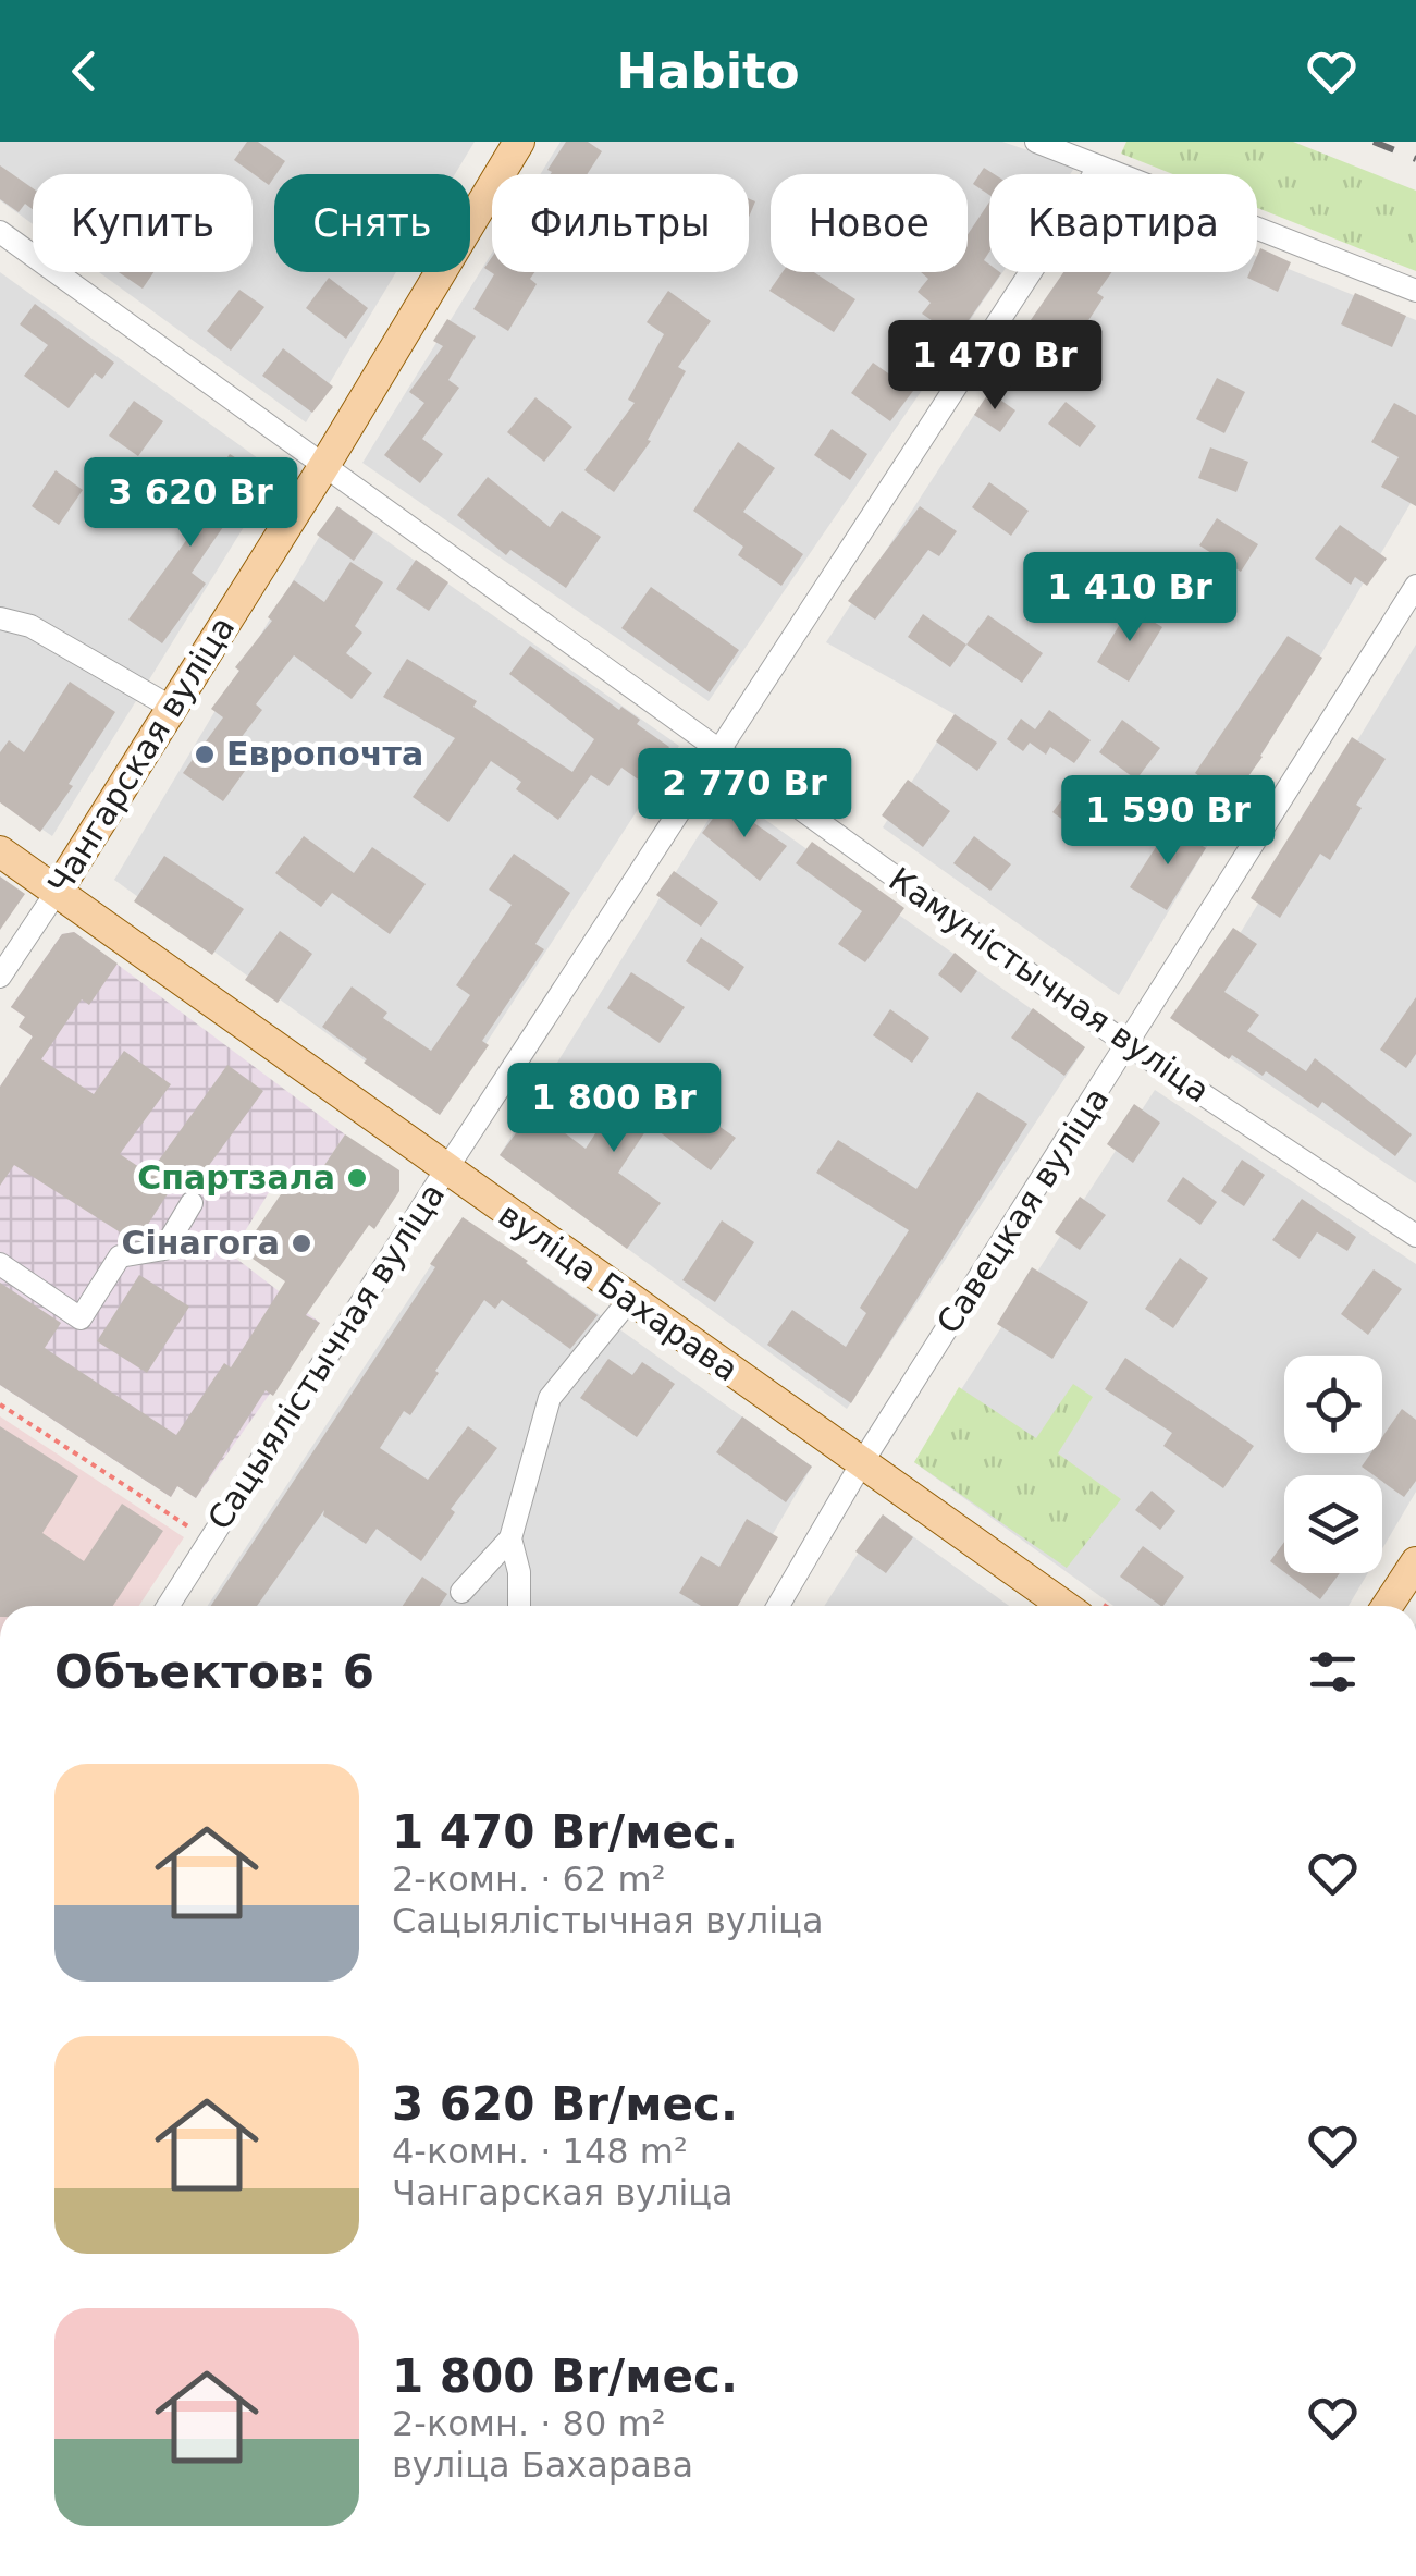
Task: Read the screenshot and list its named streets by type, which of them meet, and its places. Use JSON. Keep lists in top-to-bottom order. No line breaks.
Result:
{"streets":{"main road":["Чангарская вуліца","вуліца Бахарава"],"street":["Камуністычная вуліца","Савецкая вуліца","Сацыялістычная вуліца"]},"crossings":[["Чангарская вуліца","Камуністычная вуліца"],["Чангарская вуліца","вуліца Бахарава"],["Камуністычная вуліца","Савецкая вуліца"],["Камуністычная вуліца","Сацыялістычная вуліца"],["Савецкая вуліца","вуліца Бахарава"],["вуліца Бахарава","Сацыялістычная вуліца"]],"places":["Европочта","Спартзала","Сінагога"],"page":{"header":"Habito","chip":["Купить","Снять","Фильтры","Новое","Квартира"],"price":["1 470 Br","3 620 Br","1 410 Br","2 770 Br","1 590 Br","1 800 Br"],"heading":"Объектов: 6","list":[{"name":"1 470 Br/мес.","note":"2-комн. · 62 m² · Сацыялістычная вуліца"},{"name":"3 620 Br/мес.","note":"4-комн. · 148 m² · Чангарская вуліца"},{"name":"1 800 Br/мес.","note":"2-комн. · 80 m² · вуліца Бахарава"}]}}
